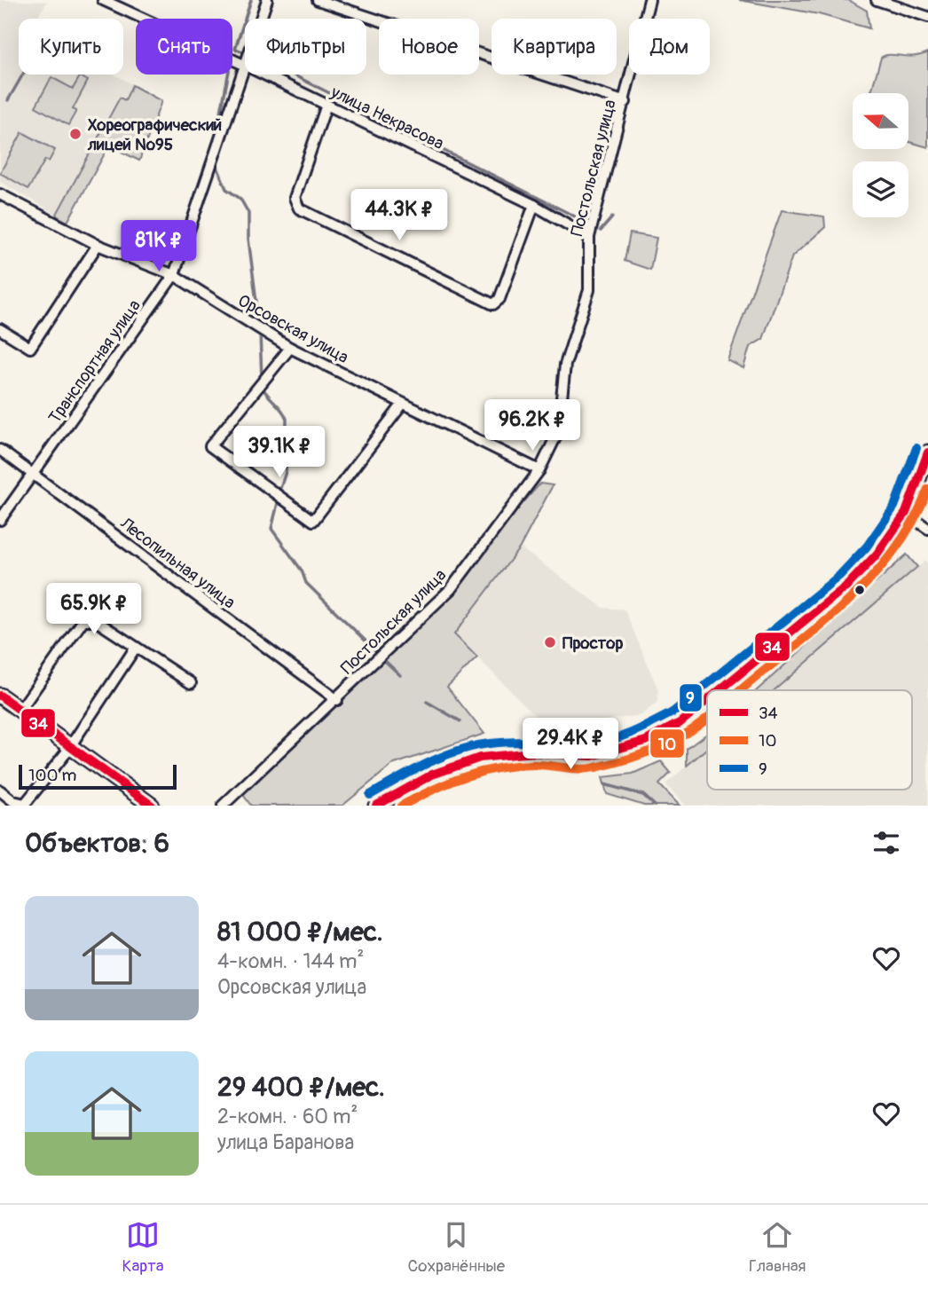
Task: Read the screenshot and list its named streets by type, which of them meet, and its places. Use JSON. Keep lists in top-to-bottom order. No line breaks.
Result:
{"streets":{"street":["улица Некрасова","Постольская улица","Орсовская улица","Транспортная улица","Лесопильная улица"]},"crossings":[["улица Некрасова","Постольская улица"],["Постольская улица","Орсовская улица"],["Постольская улица","Лесопильная улица"],["Орсовская улица","Транспортная улица"],["Транспортная улица","Лесопильная улица"]],"places":["Хореографический лицей №95","Простор"],"lines":["transit line 9","transit line 34","transit line 10"],"legend":["34","10","9"],"scale_bar":"100 m","north":"left","page":{"chip":["Купить","Снять","Фильтры","Новое","Квартира","Дом"],"price":["44.3K ₽","81K ₽","96.2K ₽","39.1K ₽","65.9K ₽","29.4K ₽"],"scale":"100 m","heading":"Объектов: 6","list":[{"name":"81 000 ₽/мес.","note":"4-комн. · 144 m² · Орсовская улица"},{"name":"29 400 ₽/мес.","note":"2-комн. · 60 m² · улица Баранова"}],"tabs":["Карта","Сохранённые","Главная"]}}
